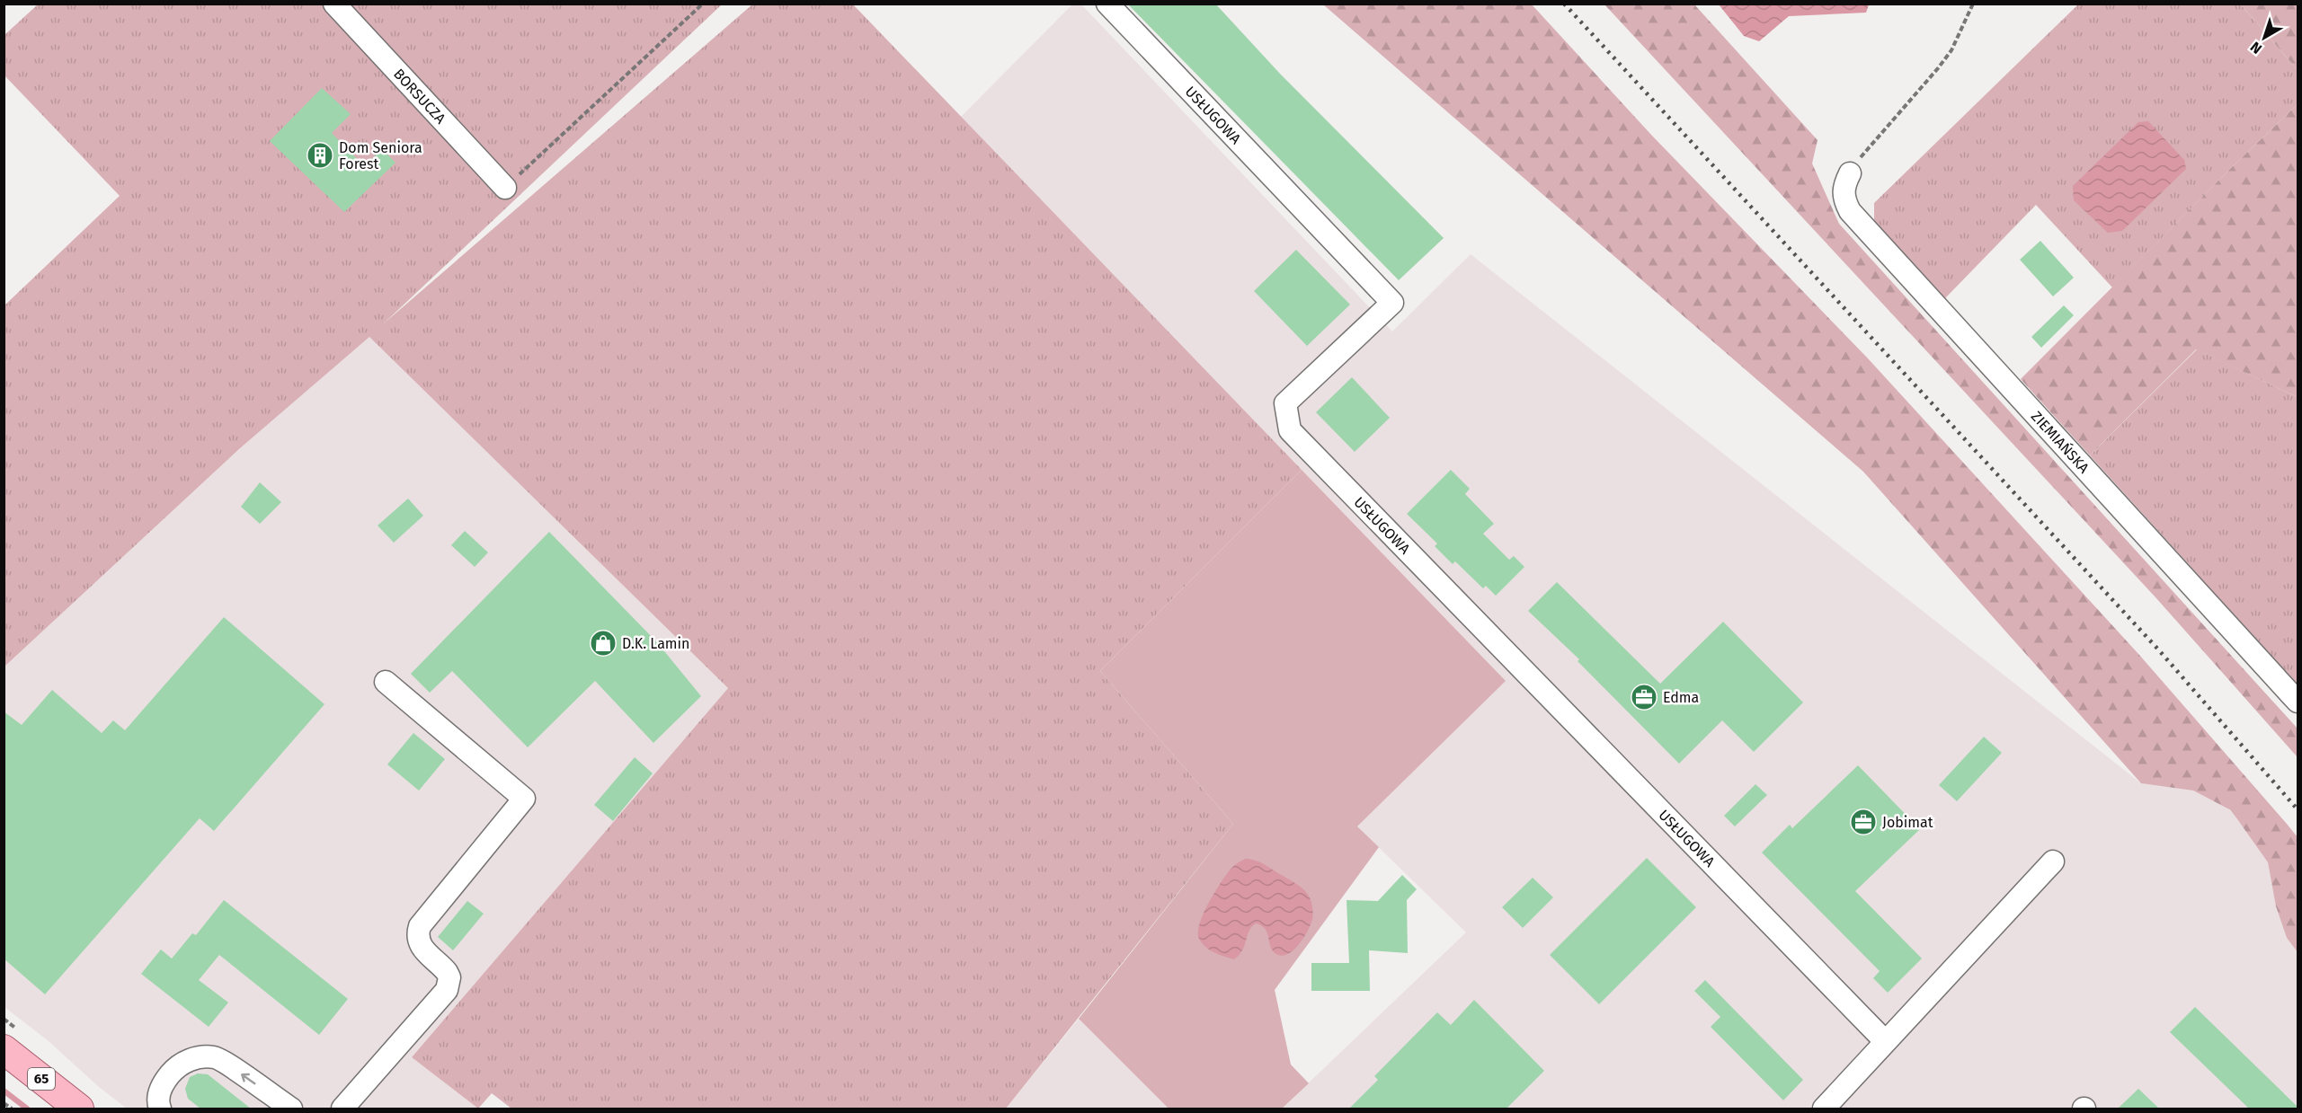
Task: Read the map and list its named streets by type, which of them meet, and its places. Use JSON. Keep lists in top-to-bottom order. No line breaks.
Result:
{"streets":{"main road":["65"],"street":["BORSUCZA","USŁUGOWA","ZIEMIAŃSKA"]},"places":{"building":["Dom Seniora Forest"],"shop":["D.K. Lamin"],"office":["Edma","Jobimat"]},"north":"bottom left"}
